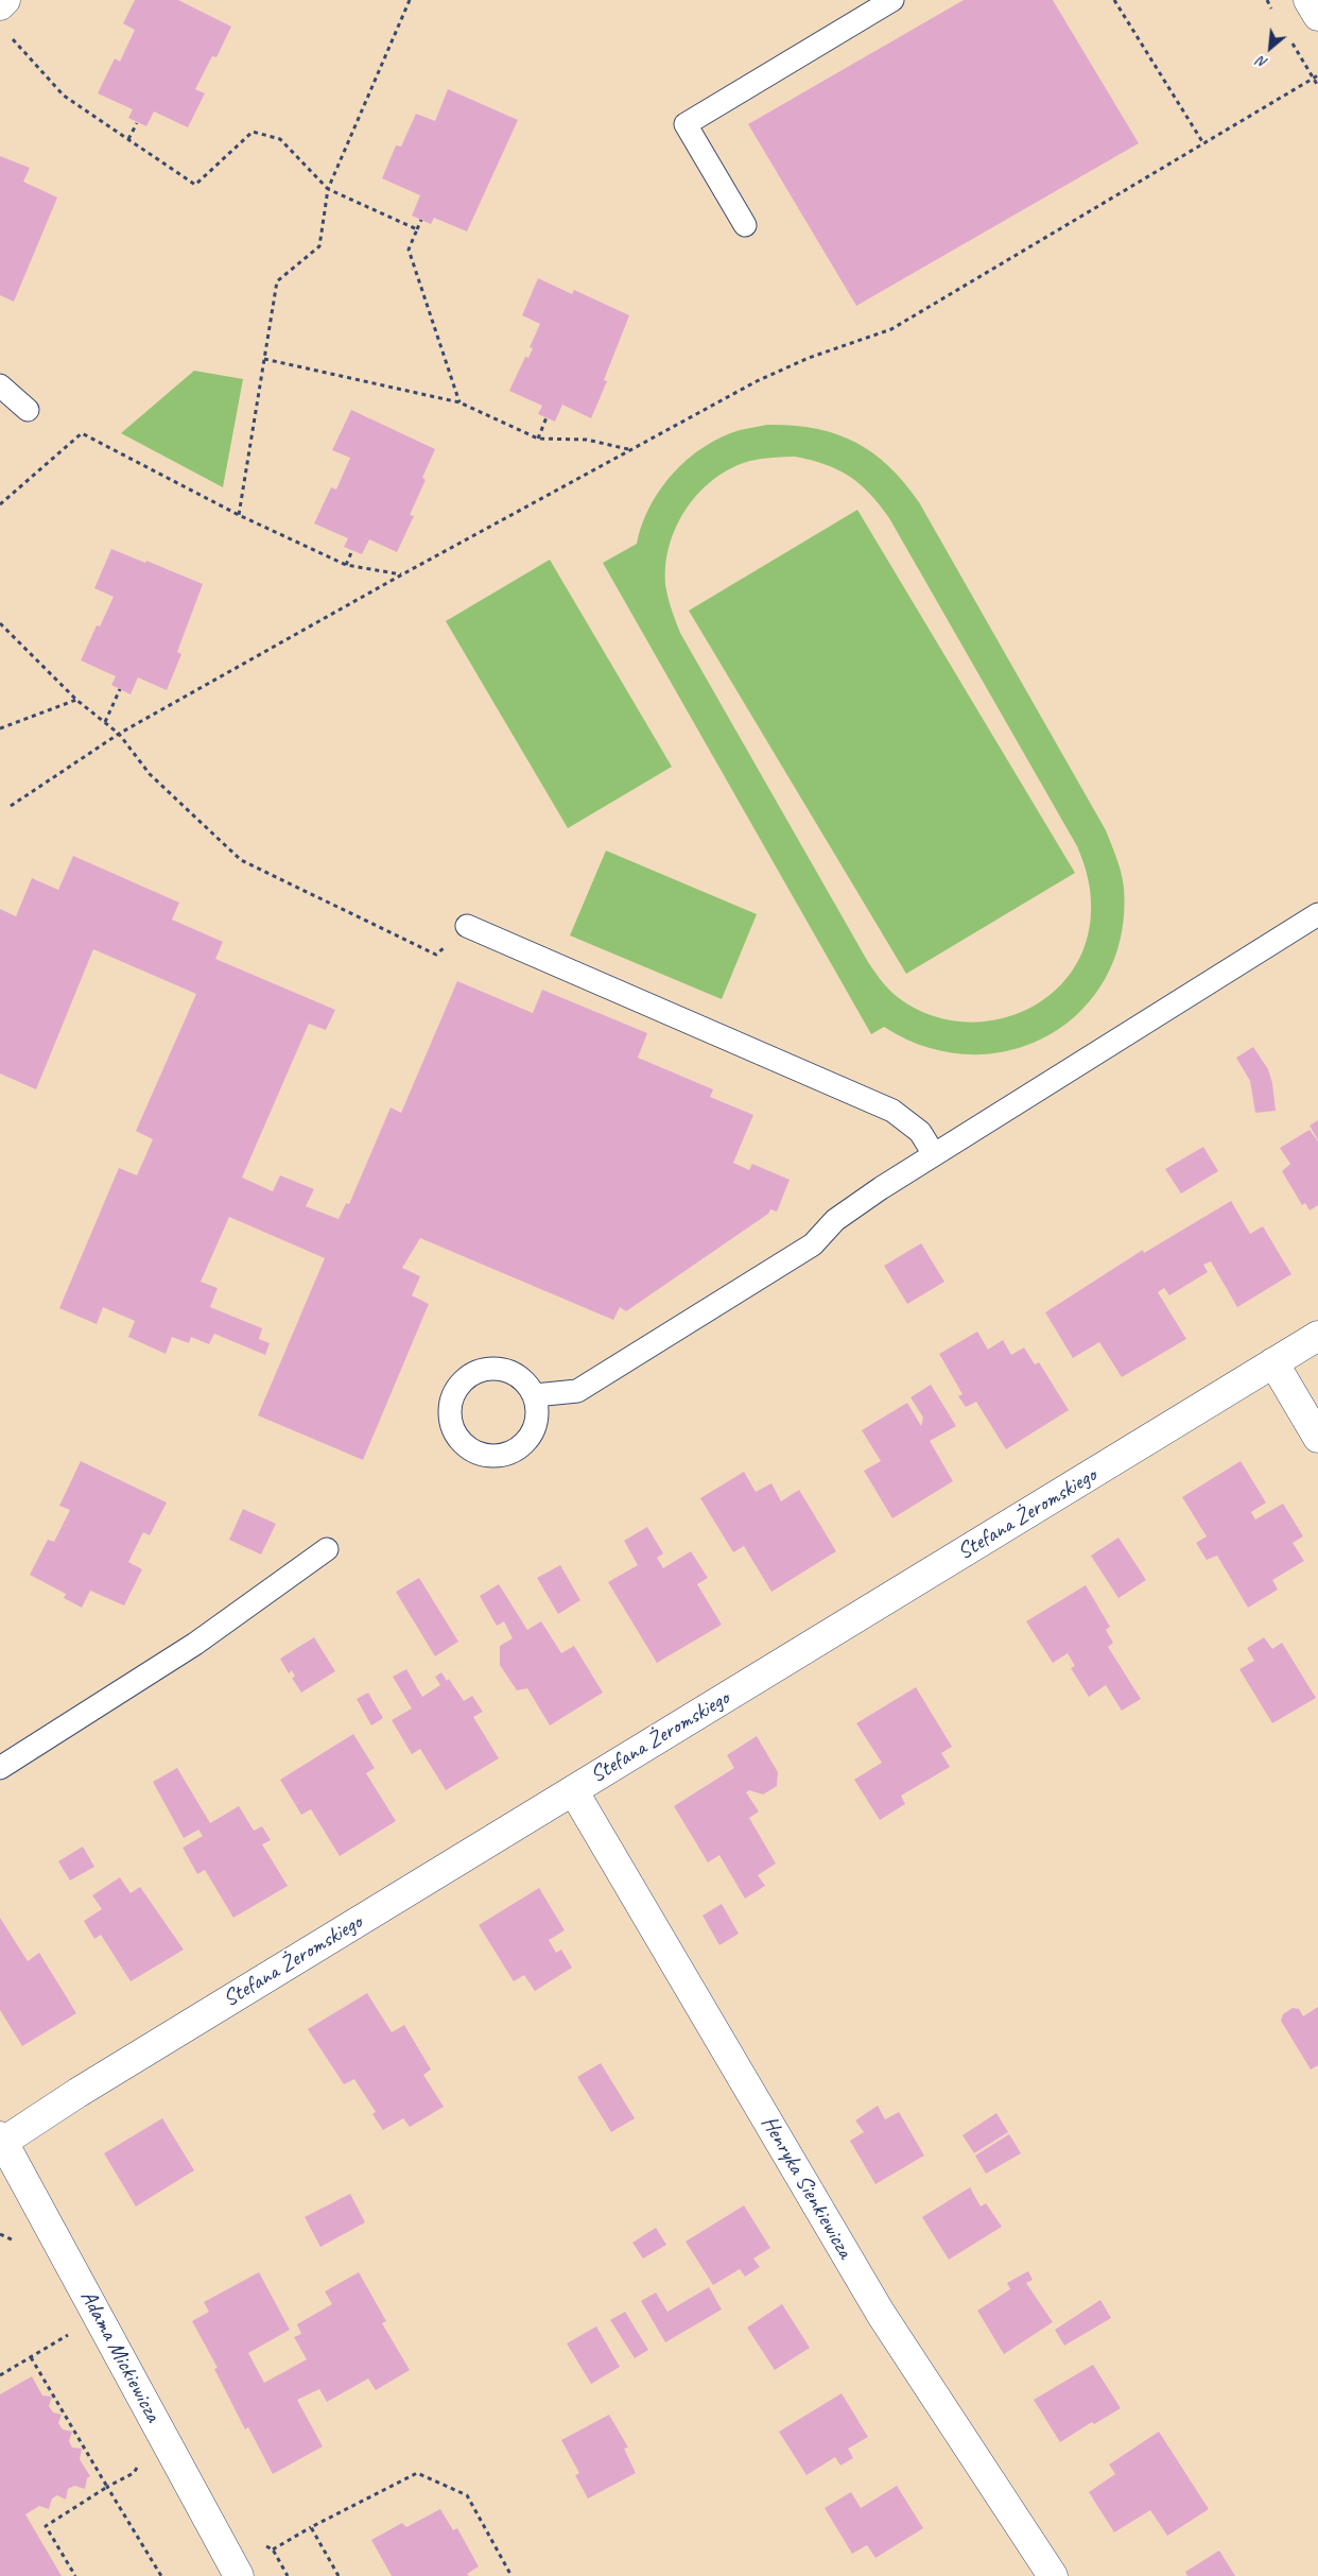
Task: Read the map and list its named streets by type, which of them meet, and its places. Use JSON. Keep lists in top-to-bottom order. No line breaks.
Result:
{"streets":{"street":["Stefana Żeromskiego","Henryka Sienkiewicza","Adama Mickiewicza"]},"crossings":[["Stefana Żeromskiego","Henryka Sienkiewicza"],["Stefana Żeromskiego","Adama Mickiewicza"]],"north":"bottom left"}
